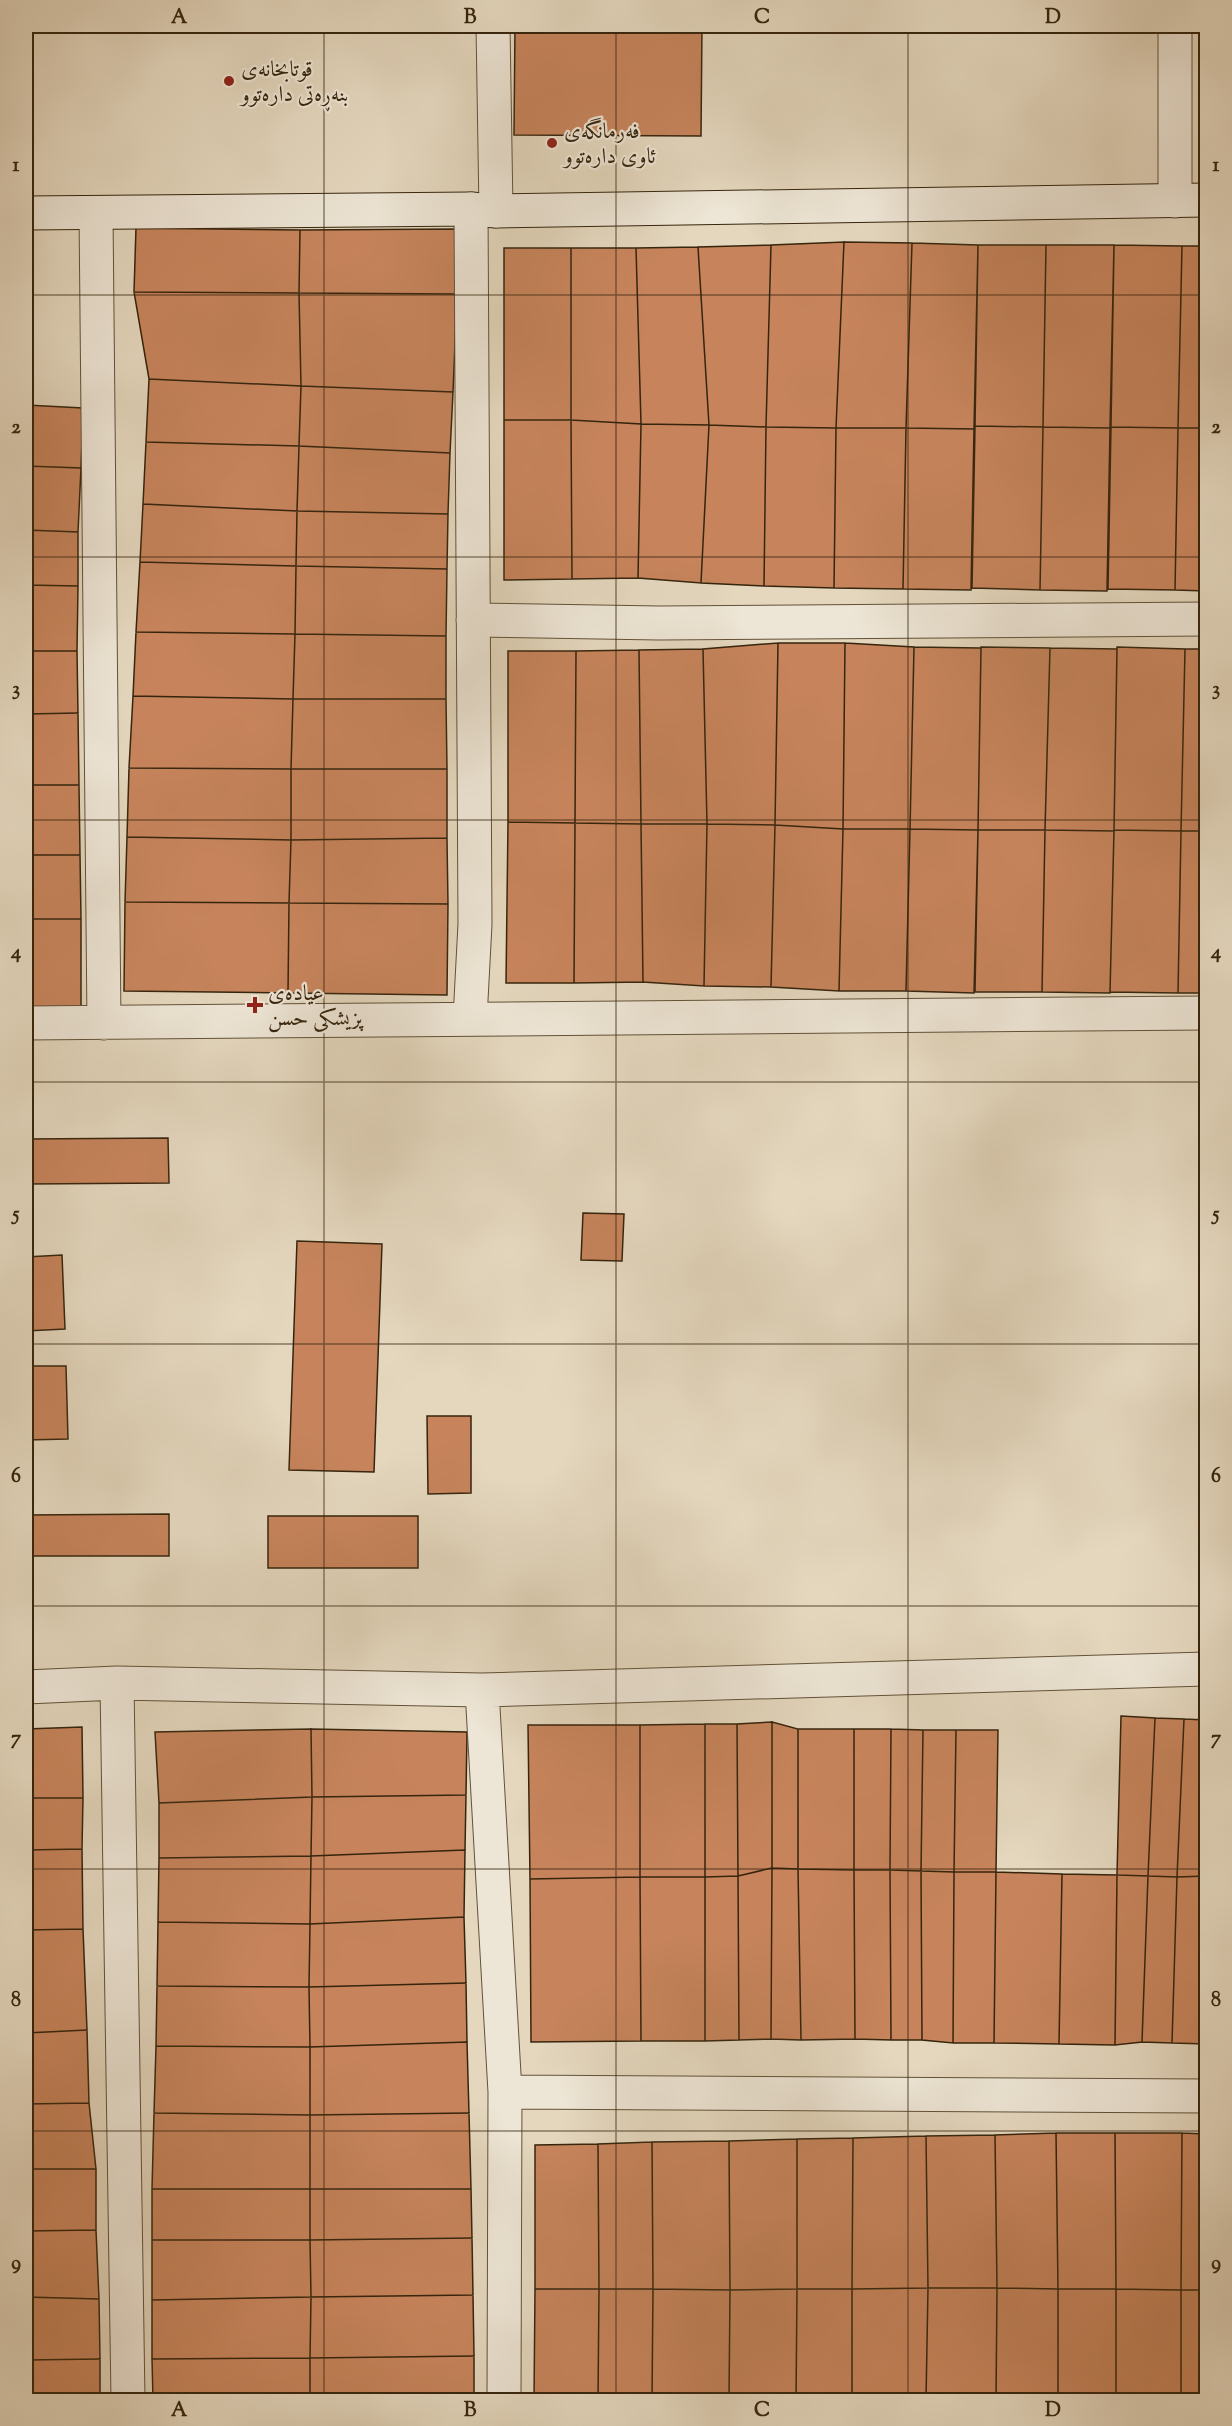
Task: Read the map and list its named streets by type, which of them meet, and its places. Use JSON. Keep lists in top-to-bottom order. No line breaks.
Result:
{"places":{"other":["قوتابخانەی بنەڕەتی دارەتوو","فەرمانگەی ئاوی دارەتوو"],"health":["عیادەی پزیشکی حسن"]},"grid":{"columns":["A","B","C","D"],"rows":["1","2","3","4","5","6","7","8","9"]}}
